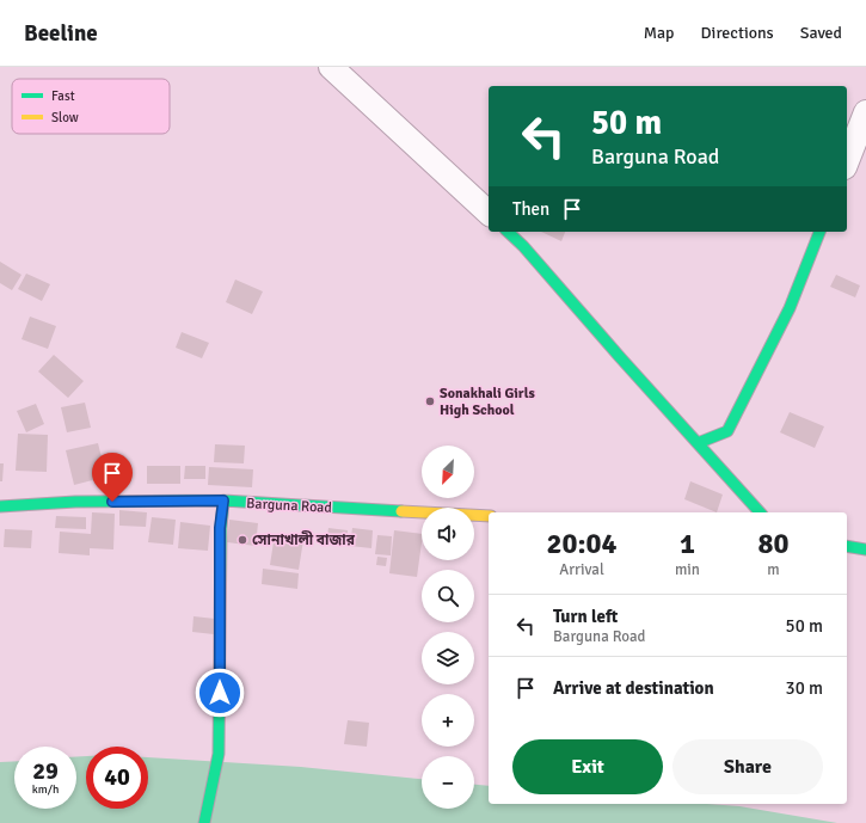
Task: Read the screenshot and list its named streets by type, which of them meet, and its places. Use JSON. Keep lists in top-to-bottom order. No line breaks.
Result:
{"streets":{"street":["Barguna Road"]},"places":["Sonakhali Girls High School","সোনাখালী বাজার"],"legend":["Fast","Slow"],"north":"bottom left","page":{"header":"Beeline","nav":["Map","Directions","Saved"],"turn":["50 m","Barguna Road"],"then":"Then","map_buttons":["+","−"],"eta":["20:04","Arrival","1","min","80","m"],"list":[{"name":"Turn left","note":"Barguna Road","value":"50 m"},{"name":"Arrive at destination","value":"30 m"}],"buttons":["Exit","Share"],"speed":"29 km/h","limit":"40"}}
